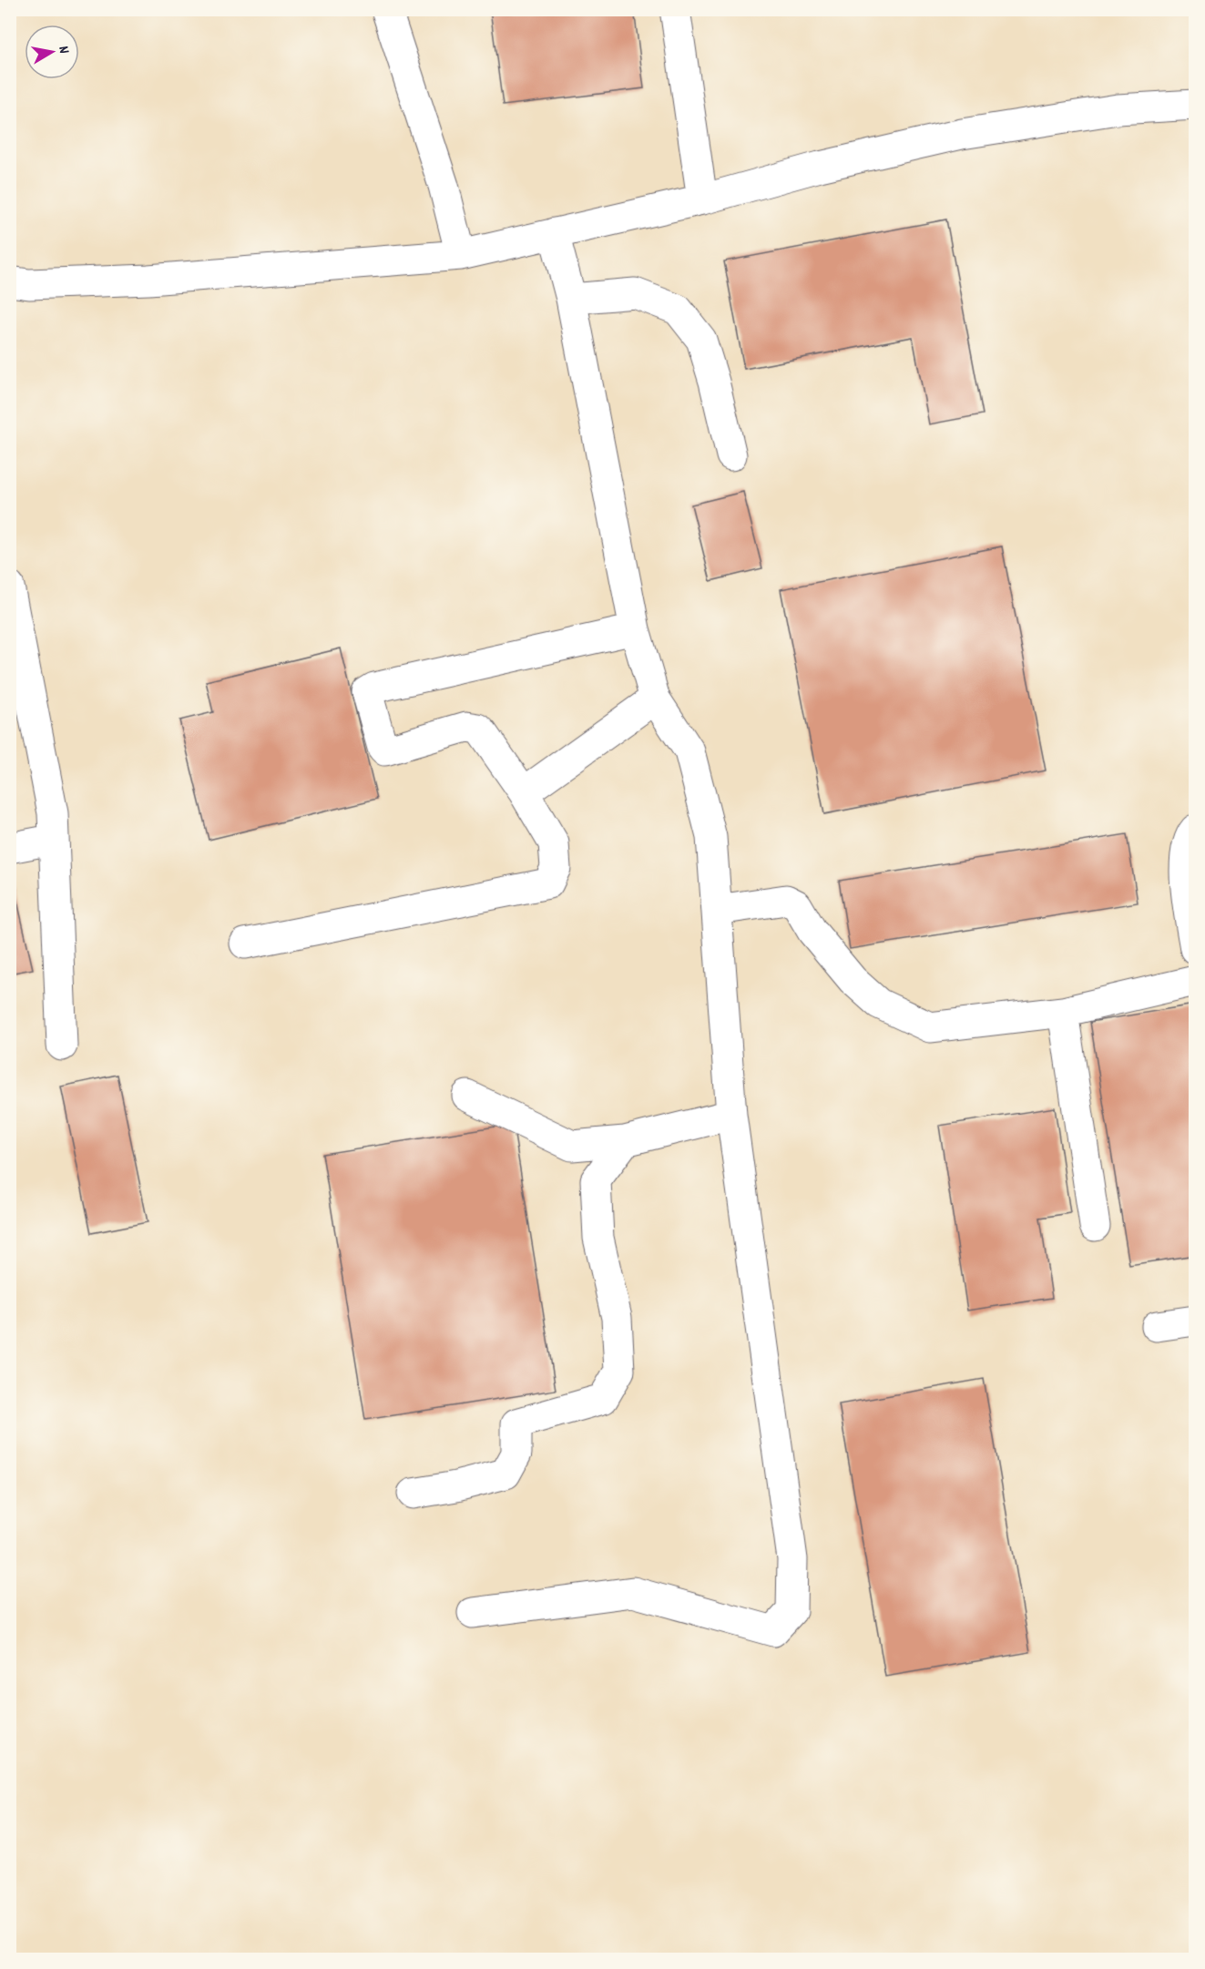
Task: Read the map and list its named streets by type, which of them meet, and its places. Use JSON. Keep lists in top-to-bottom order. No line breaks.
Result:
{"north":"right"}
